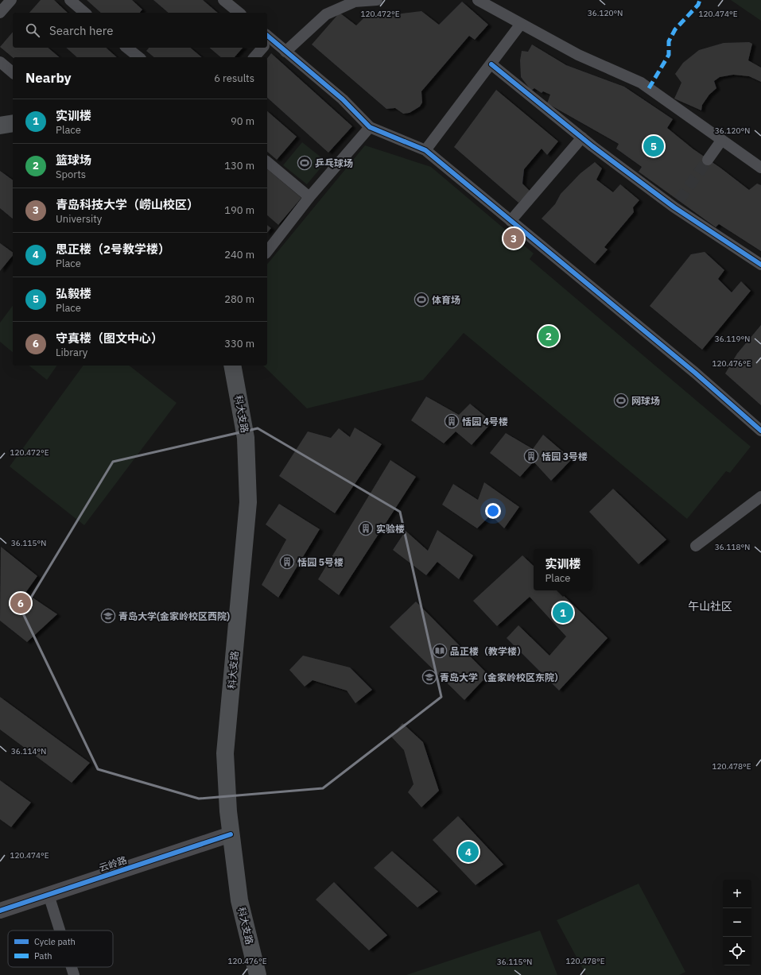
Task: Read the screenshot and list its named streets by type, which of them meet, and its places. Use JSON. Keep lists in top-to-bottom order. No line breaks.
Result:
{"streets":{"main road":["科大支路"],"street":["云岭路"]},"crossings":[["科大支路","云岭路"]],"districts":["午山社区"],"places":{"sports":["乒乓球场","体育场","网球场"],"building":["恬园 4号楼","恬园 3号楼","实验楼","恬园 5号楼"],"school or university":["青岛大学(金家岭校区西院)","青岛大学（金家岭校区东院）"],"library":["品正楼（教学楼）"]},"legend":["Cycle path","Path"],"page":{"search":"Search here","heading":["Nearby","6 results"],"list":[{"mark":"1","name":"实训楼","note":"Place","value":"90 m"},{"mark":"2","name":"篮球场","note":"Sports","value":"130 m"},{"mark":"3","name":"青岛科技大学（崂山校区）","note":"University","value":"190 m"},{"mark":"4","name":"思正楼（2号教学楼）","note":"Place","value":"240 m"},{"mark":"5","name":"弘毅楼","note":"Place","value":"280 m"},{"mark":"6","name":"守真楼（图文中心）","note":"Library","value":"330 m"}],"pins":["5","3","2","6","1","4"],"popup":["实训楼","Place"],"map_buttons":["+","−"]},"coordinates":["36.120°N","120.472°E","120.474°E","36.119°N","120.476°E","36.115°N","36.118°N","36.114°N","120.478°E"]}
